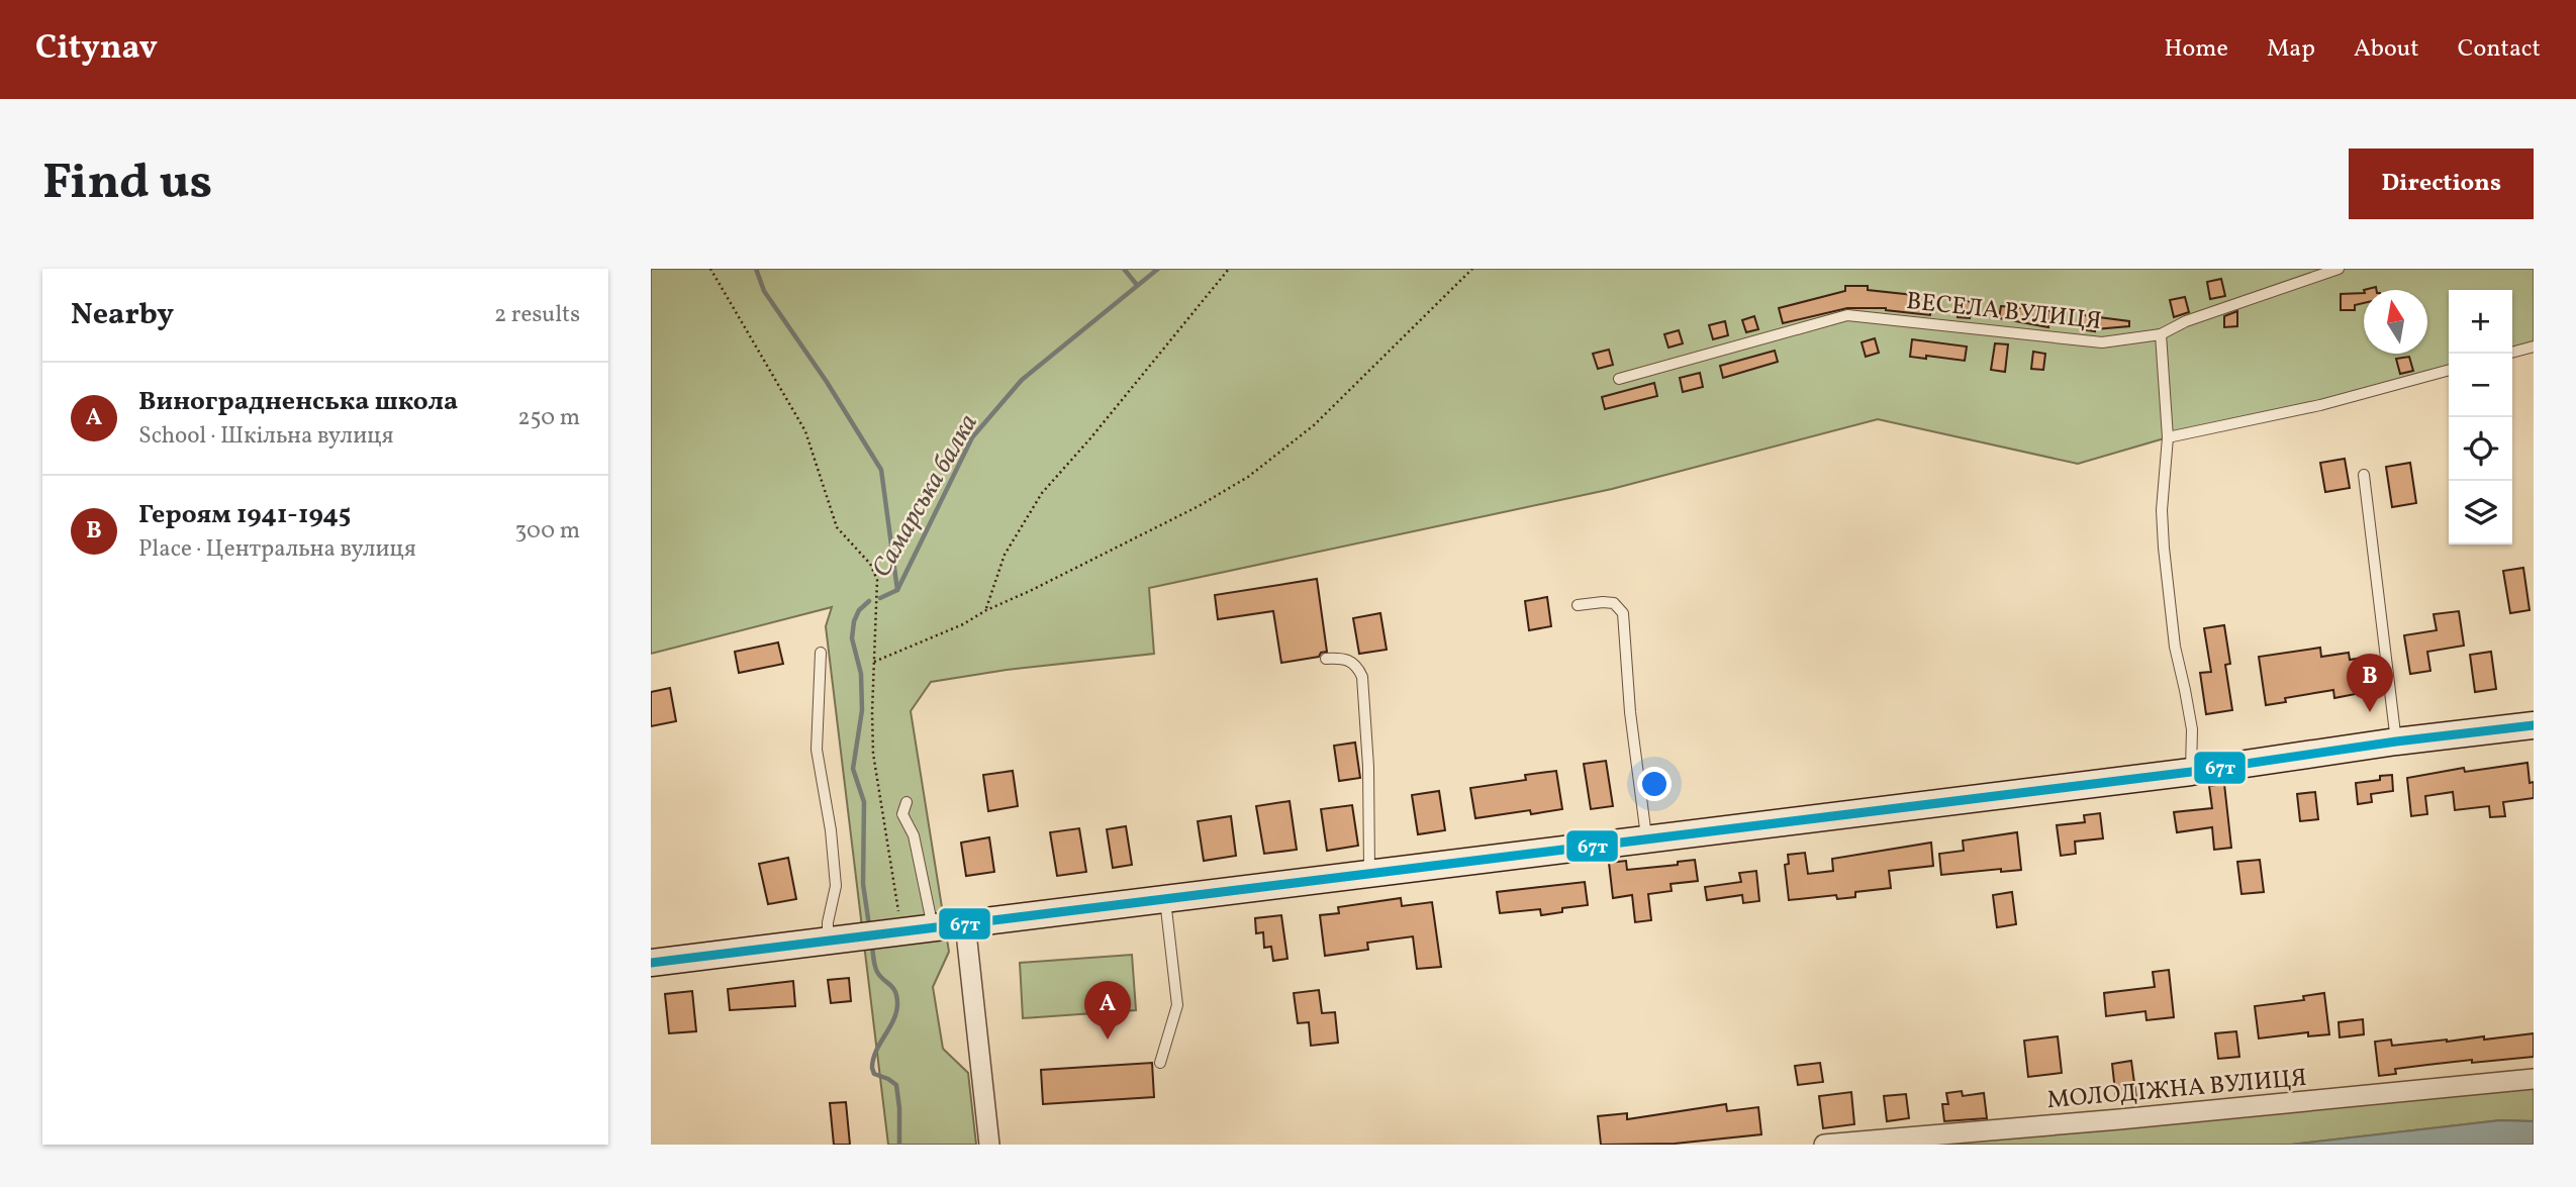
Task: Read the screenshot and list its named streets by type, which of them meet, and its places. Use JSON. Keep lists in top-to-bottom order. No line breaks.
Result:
{"streets":{"street":["МОЛОДІЖНА ВУЛИЦЯ"],"lane":["ВЕСЕЛА ВУЛИЦЯ"]},"water":["Самарська балка"],"lines":["transit line 67т"],"north":"top","page":{"header":"Citynav","nav":["Home","Map","About","Contact"],"buttons":"Directions","title":"Find us","heading":["Nearby","2 results"],"map_buttons":["+","−"],"list":[{"mark":"A","name":"Виноградненська школа","note":"School · Шкільна вулиця","value":"250 m"},{"mark":"B","name":"Героям 1941-1945","note":"Place · Центральна вулиця","value":"300 m"}],"pins":["B","A"]}}
